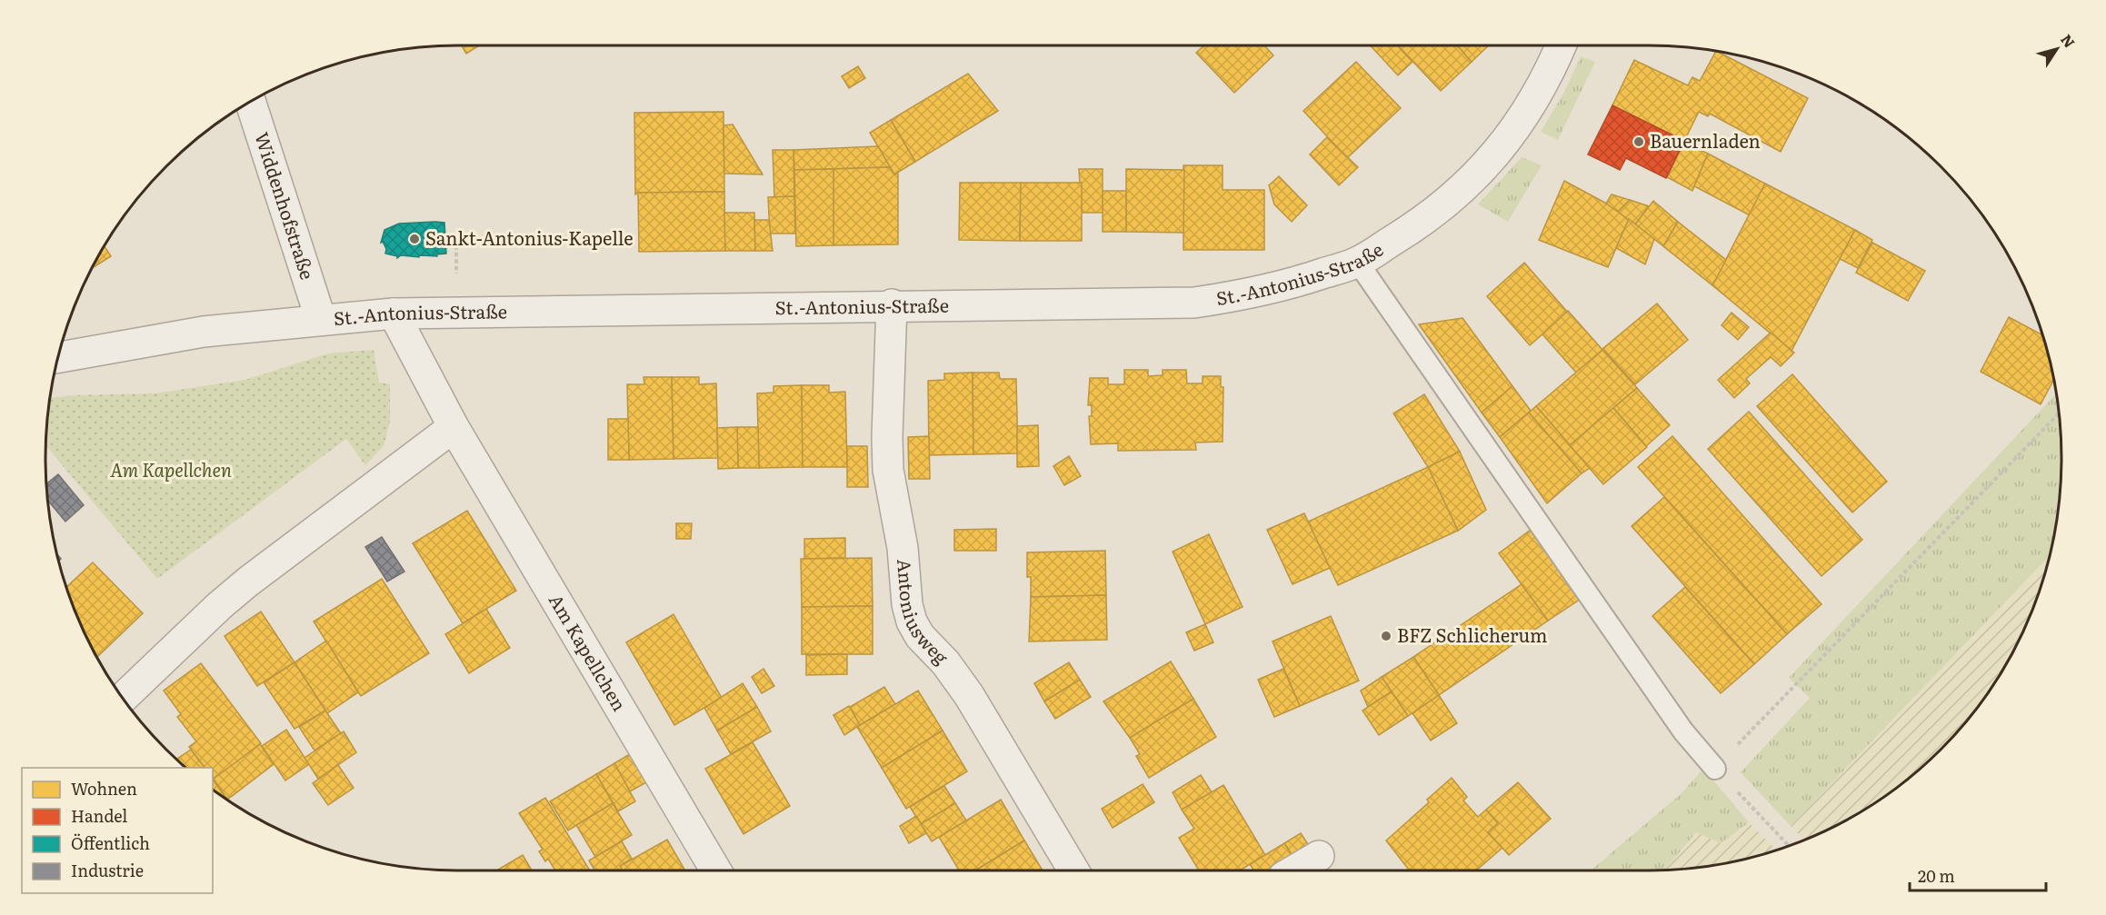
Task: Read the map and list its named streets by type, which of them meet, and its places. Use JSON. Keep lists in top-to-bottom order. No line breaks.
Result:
{"streets":{"street":["Widdenhofstraße","St.-Antonius-Straße","Antoniusweg","Am Kapellchen"]},"crossings":[["Widdenhofstraße","St.-Antonius-Straße"],["St.-Antonius-Straße","Antoniusweg"],["St.-Antonius-Straße","Am Kapellchen"]],"parks":["Am Kapellchen"],"places":["Bauernladen","Sankt-Antonius-Kapelle","BFZ Schlicherum"],"legend":["Wohnen","Handel","Öffentlich","Industrie"],"scale_bar":"20 m","north":"top right"}
